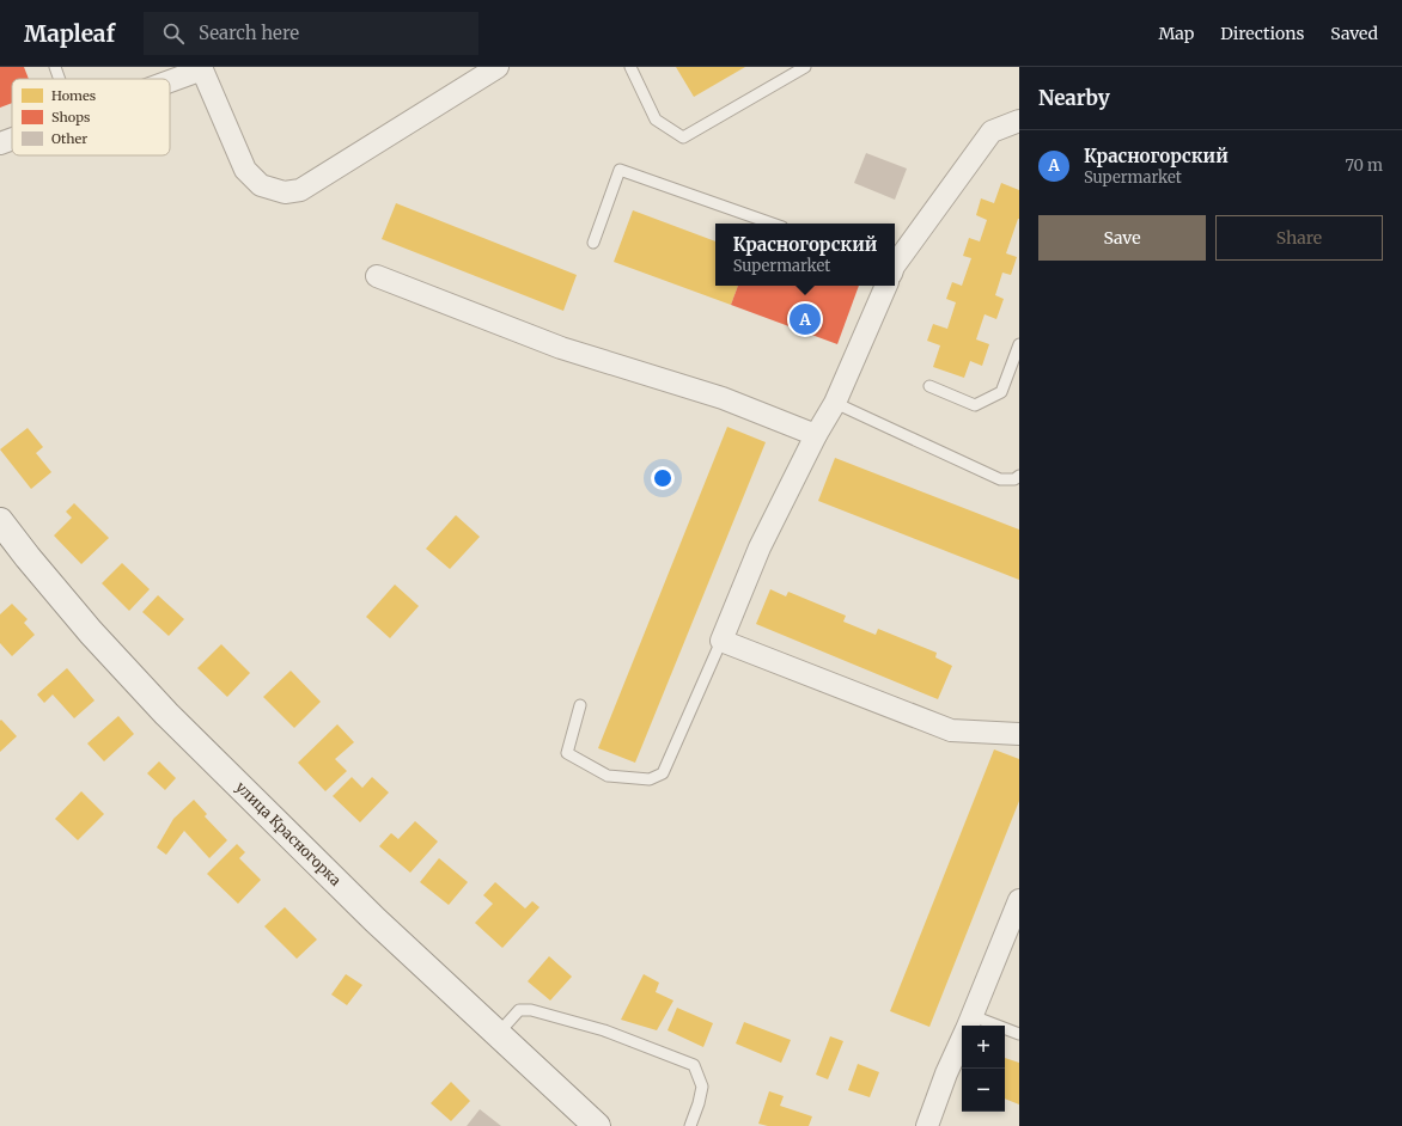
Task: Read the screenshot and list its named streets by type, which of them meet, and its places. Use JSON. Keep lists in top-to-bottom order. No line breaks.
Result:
{"streets":{"main road":["улица Красногорка"]},"legend":["Homes","Shops","Other"],"page":{"header":"Mapleaf","search":"Search here","nav":["Map","Directions","Saved"],"heading":"Nearby","list":[{"mark":"A","name":"Красногорский","note":"Supermarket","value":"70 m"}],"buttons":["Save","Share"],"popup":["Красногорский","Supermarket"],"pins":"A","map_buttons":["+","−"]}}
